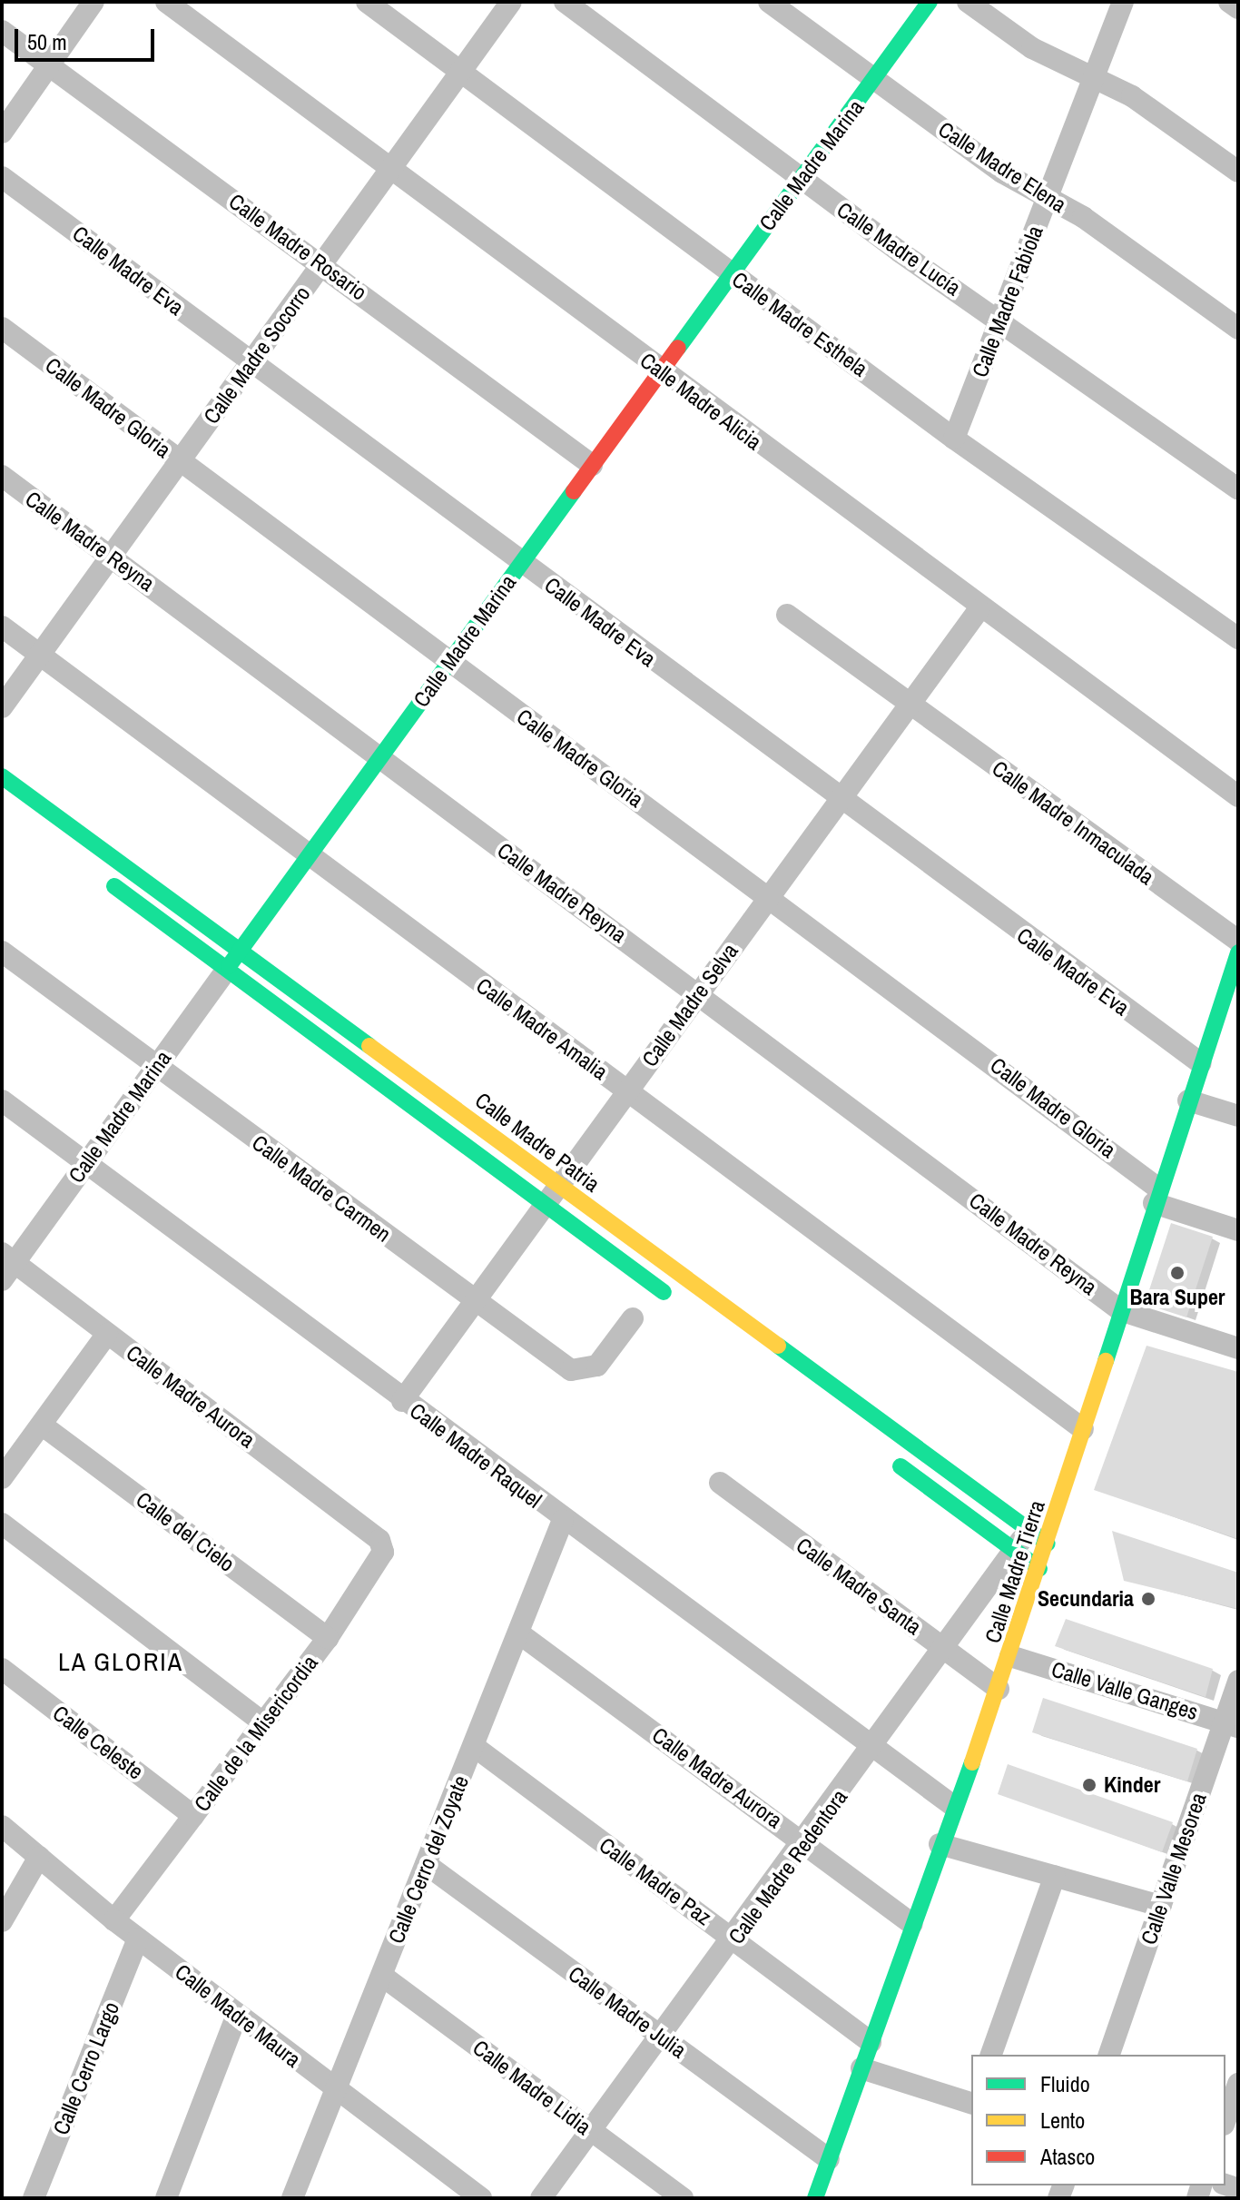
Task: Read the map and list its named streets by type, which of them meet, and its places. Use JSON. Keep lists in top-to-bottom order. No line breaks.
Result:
{"streets":{"street":["Calle Madre Marina","Calle Madre Elena","Calle Madre Rosario","Calle Madre Lucía","Calle Madre Eva","Calle Madre Fabiola","Calle Madre Esthela","Calle Madre Socorro","Calle Madre Alicia","Calle Madre Gloria","Calle Madre Reyna","Calle Madre Inmaculada","Calle Madre Selva","Calle Madre Amalia","Calle Madre Patria","Calle Madre Carmen","Calle Madre Aurora","Calle Madre Raquel","Calle del Cielo","Calle Madre Tierra","Calle Madre Santa","Calle Valle Ganges","Calle de la Misericordia","Calle Celeste","Calle Cerro del Zoyate","Calle Madre Redentora","Calle Valle Mesorea","Calle Madre Paz","Calle Madre Julia","Calle Madre Maura","Calle Cerro Largo","Calle Madre Lidia"]},"crossings":[["Calle Madre Marina","Calle Madre Elena"],["Calle Madre Marina","Calle Madre Rosario"],["Calle Madre Marina","Calle Madre Lucía"],["Calle Madre Marina","Calle Madre Eva"],["Calle Madre Marina","Calle Madre Esthela"],["Calle Madre Marina","Calle Madre Alicia"],["Calle Madre Marina","Calle Madre Gloria"],["Calle Madre Marina","Calle Madre Reyna"],["Calle Madre Marina","Calle Madre Amalia"],["Calle Madre Marina","Calle Madre Patria"],["Calle Madre Marina","Calle Madre Carmen"],["Calle Madre Marina","Calle Madre Aurora"],["Calle Madre Marina","Calle Madre Raquel"],["Calle Madre Elena","Calle Madre Fabiola"],["Calle Madre Rosario","Calle Madre Socorro"],["Calle Madre Lucía","Calle Madre Fabiola"],["Calle Madre Eva","Calle Madre Socorro"],["Calle Madre Eva","Calle Madre Selva"],["Calle Madre Eva","Calle Madre Tierra"],["Calle Madre Fabiola","Calle Madre Esthela"],["Calle Madre Esthela","Calle Madre Socorro"],["Calle Madre Socorro","Calle Madre Alicia"],["Calle Madre Socorro","Calle Madre Gloria"],["Calle Madre Socorro","Calle Madre Reyna"],["Calle Madre Socorro","Calle Madre Amalia"],["Calle Madre Alicia","Calle Madre Selva"],["Calle Madre Gloria","Calle Madre Selva"],["Calle Madre Gloria","Calle Madre Tierra"],["Calle Madre Reyna","Calle Madre Selva"],["Calle Madre Reyna","Calle Madre Tierra"],["Calle Madre Inmaculada","Calle Madre Selva"],["Calle Madre Selva","Calle Madre Amalia"],["Calle Madre Selva","Calle Madre Patria"],["Calle Madre Selva","Calle Madre Carmen"],["Calle Madre Selva","Calle Madre Raquel"],["Calle Madre Amalia","Calle Madre Tierra"],["Calle Madre Patria","Calle Madre Tierra"],["Calle Madre Patria","Calle Madre Redentora"],["Calle Madre Aurora","Calle Madre Tierra"],["Calle Madre Aurora","Calle de la Misericordia"],["Calle Madre Aurora","Calle Cerro del Zoyate"],["Calle Madre Aurora","Calle Madre Redentora"],["Calle Madre Raquel","Calle Madre Tierra"],["Calle Madre Raquel","Calle Cerro del Zoyate"],["Calle Madre Raquel","Calle Madre Redentora"],["Calle del Cielo","Calle de la Misericordia"],["Calle Madre Tierra","Calle Madre Santa"],["Calle Madre Tierra","Calle Valle Ganges"],["Calle Madre Tierra","Calle Madre Paz"],["Calle Madre Tierra","Calle Madre Julia"],["Calle Madre Santa","Calle Madre Redentora"],["Calle Valle Ganges","Calle Valle Mesorea"],["Calle de la Misericordia","Calle Celeste"],["Calle de la Misericordia","Calle Madre Maura"],["Calle Cerro del Zoyate","Calle Madre Paz"],["Calle Cerro del Zoyate","Calle Madre Julia"],["Calle Cerro del Zoyate","Calle Madre Maura"],["Calle Cerro del Zoyate","Calle Madre Lidia"],["Calle Madre Redentora","Calle Madre Paz"],["Calle Madre Redentora","Calle Madre Julia"],["Calle Madre Redentora","Calle Madre Lidia"],["Calle Madre Maura","Calle Cerro Largo"]],"districts":["LA GLORIA"],"places":["Bara Super","Secundaria","Kinder"],"legend":["Fluido","Lento","Atasco"],"scale_bar":"50 m"}
